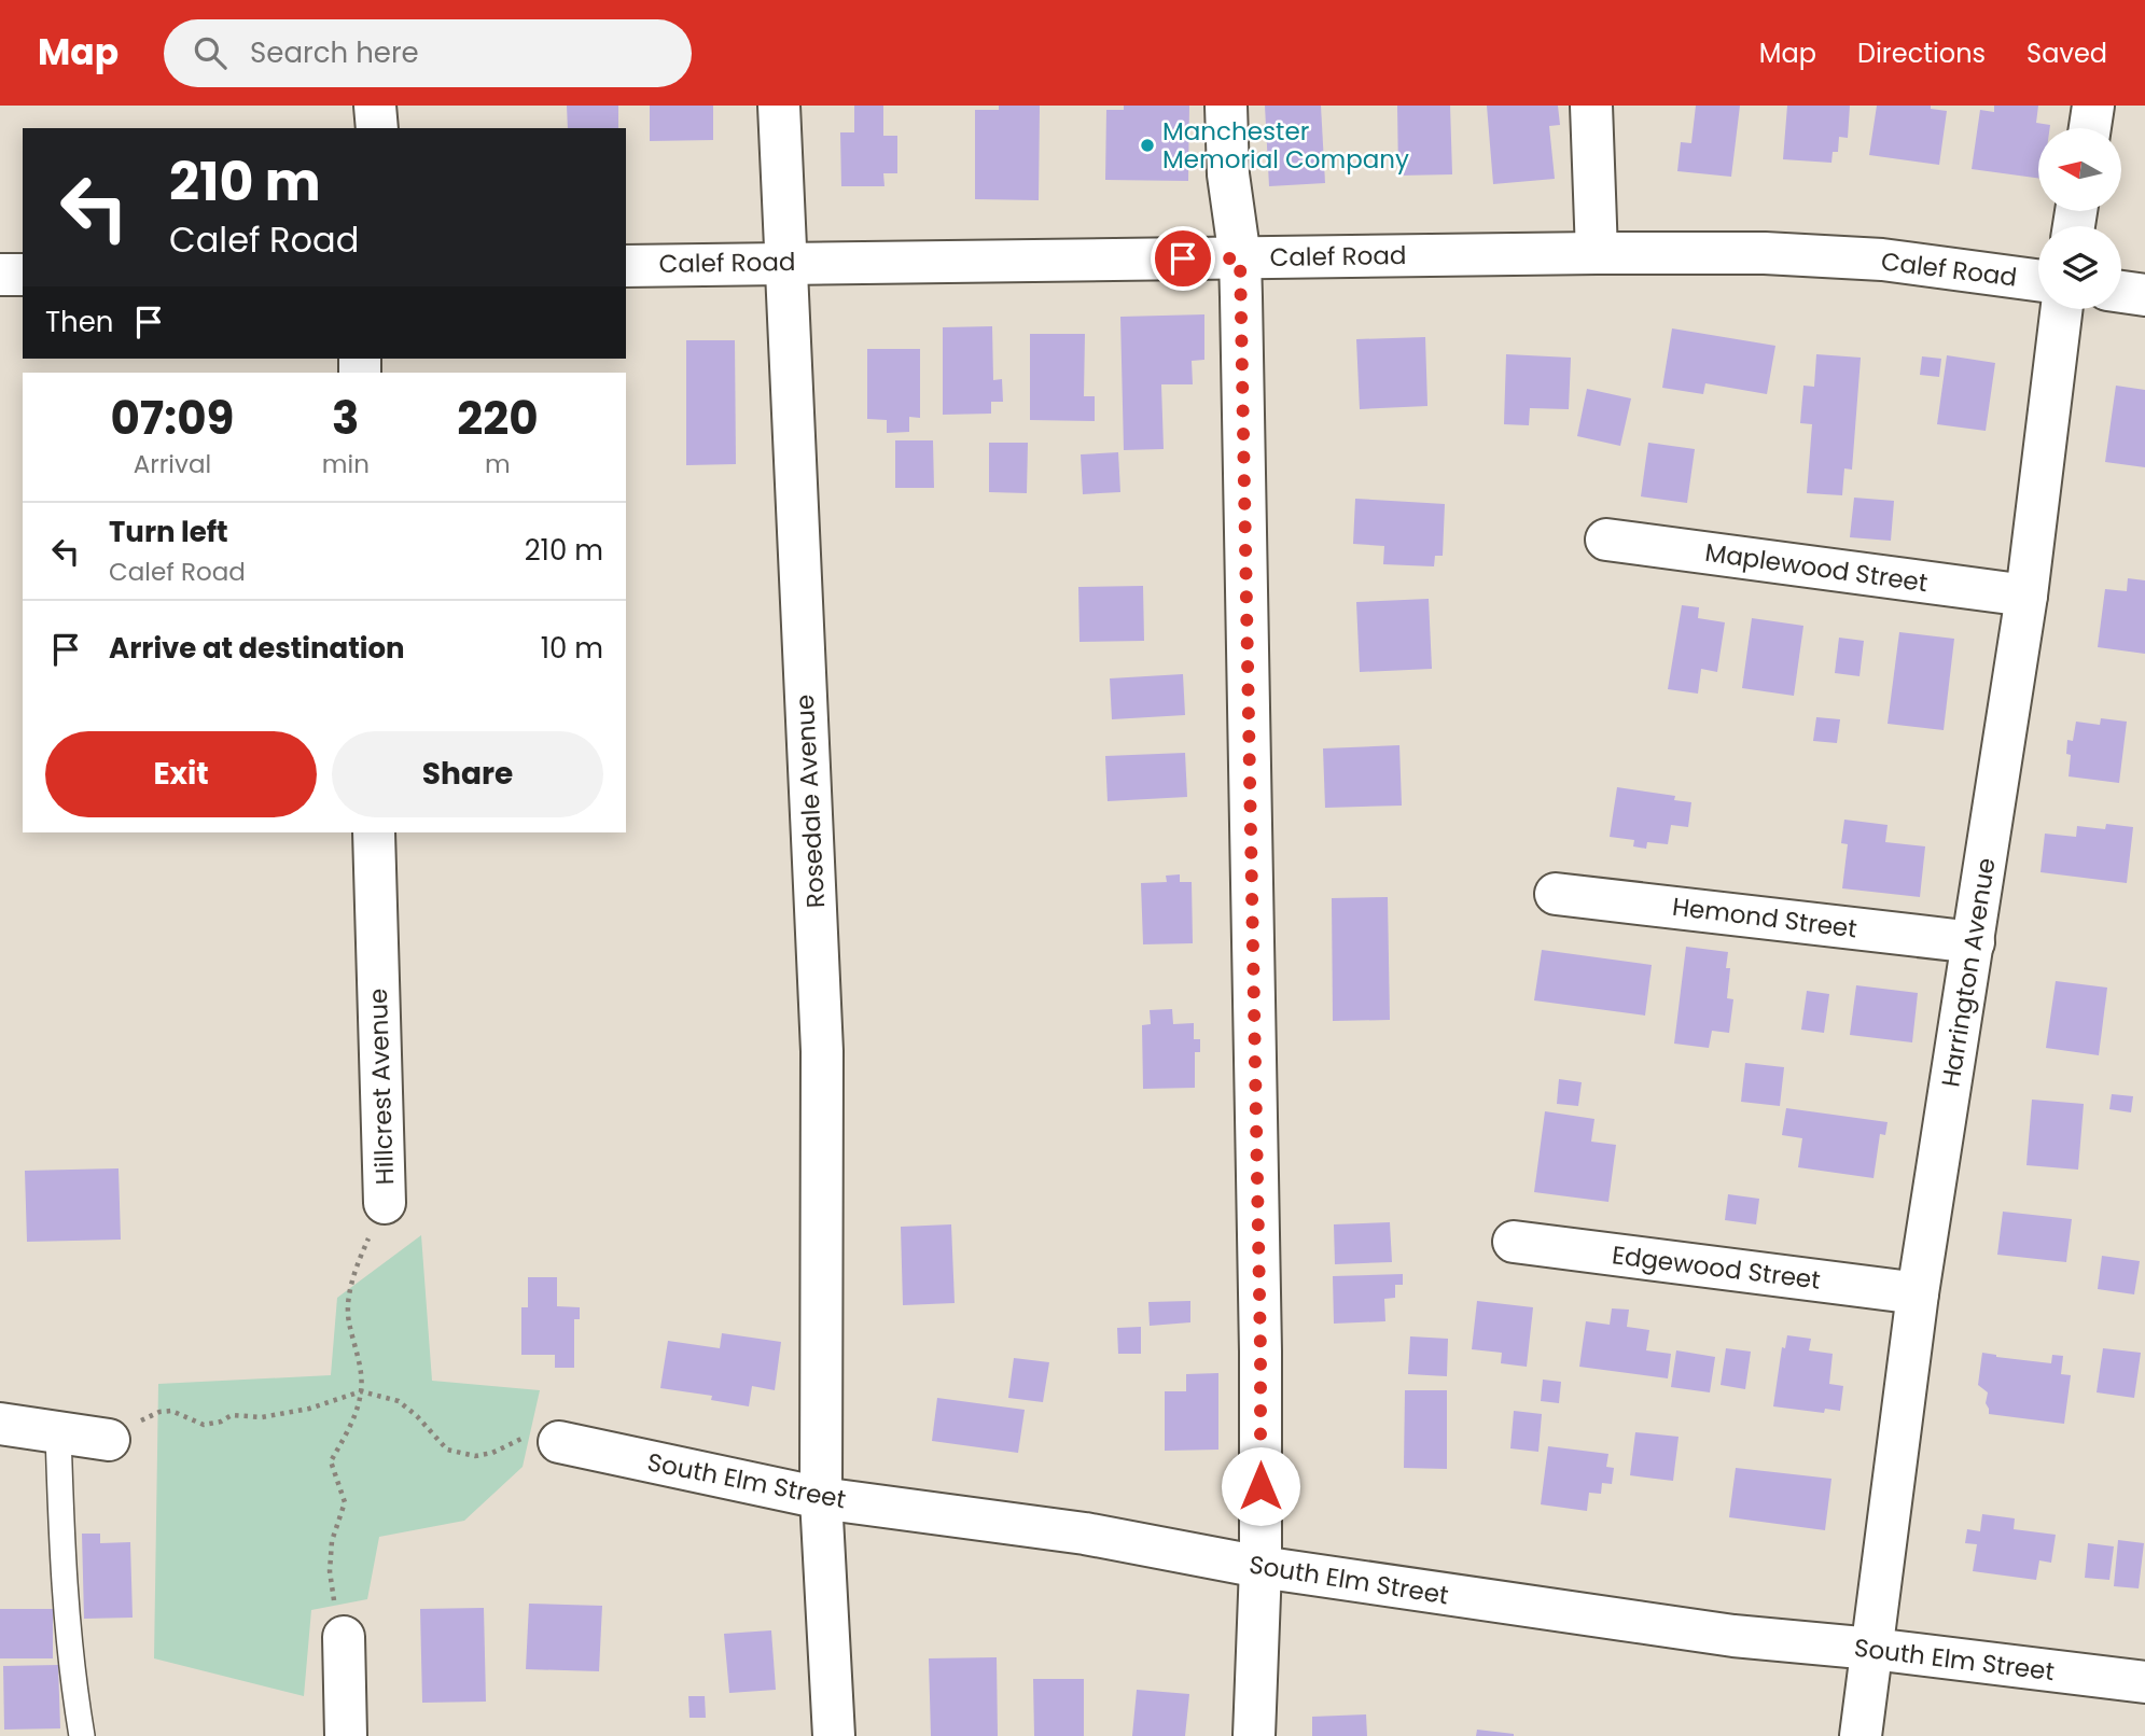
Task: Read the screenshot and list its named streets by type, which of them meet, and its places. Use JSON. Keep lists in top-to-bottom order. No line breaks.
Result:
{"streets":{"street":["Calef Road","Maplewood Street","Rosedale Avenue","Hemond Street","Harrington Avenue","Hillcrest Avenue","Edgewood Street","South Elm Street"]},"crossings":[["Calef Road","Rosedale Avenue"],["Maplewood Street","Harrington Avenue"],["Rosedale Avenue","South Elm Street"],["Hemond Street","Harrington Avenue"],["Harrington Avenue","Edgewood Street"],["Harrington Avenue","South Elm Street"]],"places":["Manchester Memorial Company"],"north":"left","page":{"header":"Map","search":"Search here","nav":["Map","Directions","Saved"],"turn":["210 m","Calef Road"],"then":"Then","eta":["07:09","Arrival","3","min","220","m"],"list":[{"name":"Turn left","note":"Calef Road","value":"210 m"},{"name":"Arrive at destination","value":"10 m"}],"buttons":["Exit","Share"]}}
